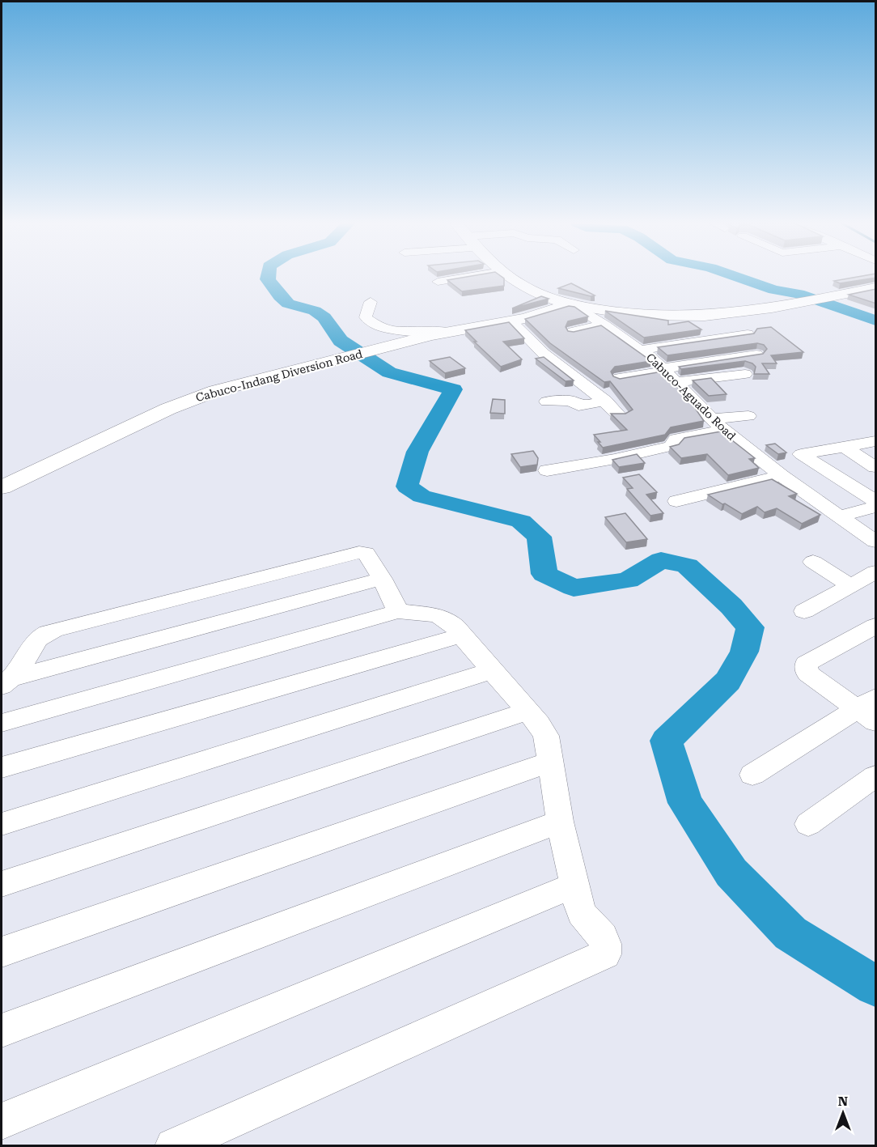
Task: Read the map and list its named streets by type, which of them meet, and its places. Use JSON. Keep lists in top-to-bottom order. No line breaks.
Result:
{"streets":{"main road":["Cabuco-Indang Diversion Road"],"street":["Cabuco-Aguado Road"]},"crossings":[["Cabuco-Indang Diversion Road","Cabuco-Aguado Road"]],"north":"top"}
